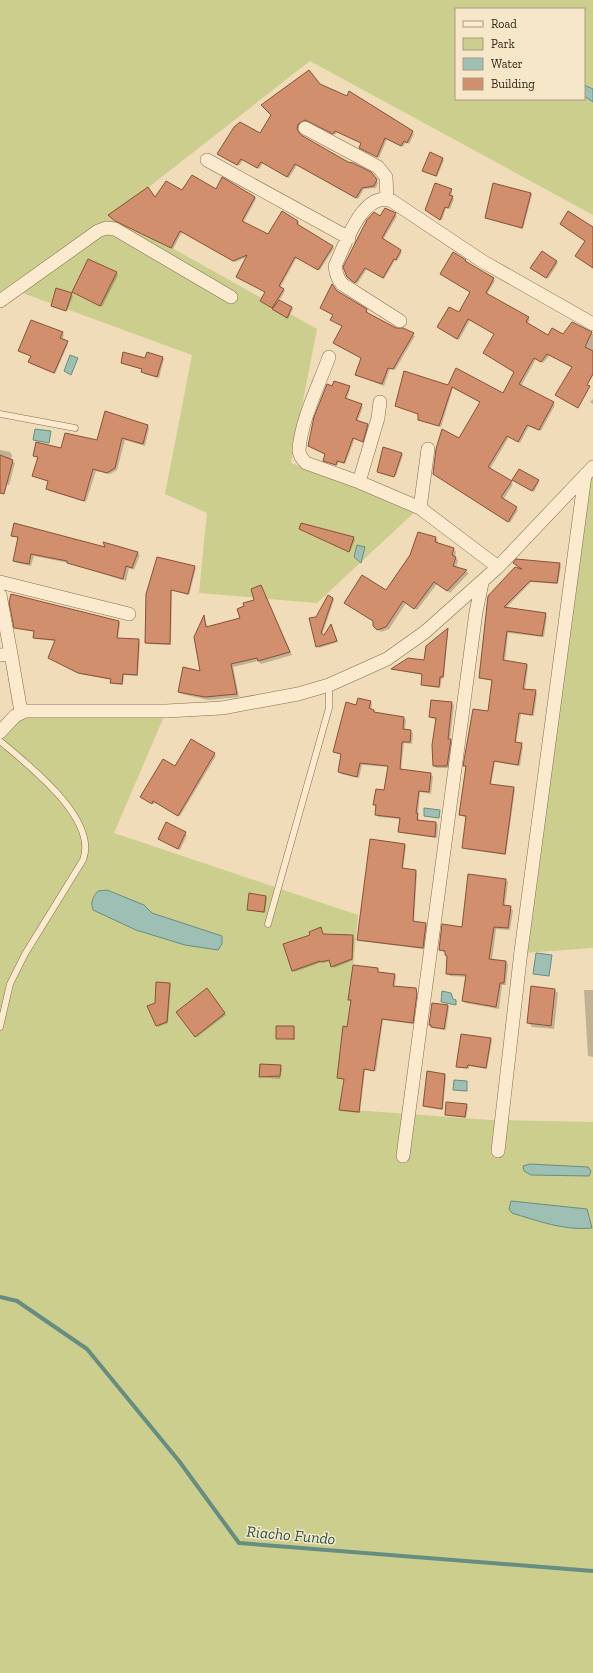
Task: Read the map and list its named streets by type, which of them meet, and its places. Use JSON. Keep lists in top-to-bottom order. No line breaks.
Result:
{"water":["Riacho Fundo"],"legend":["Road","Park","Water","Building"]}
